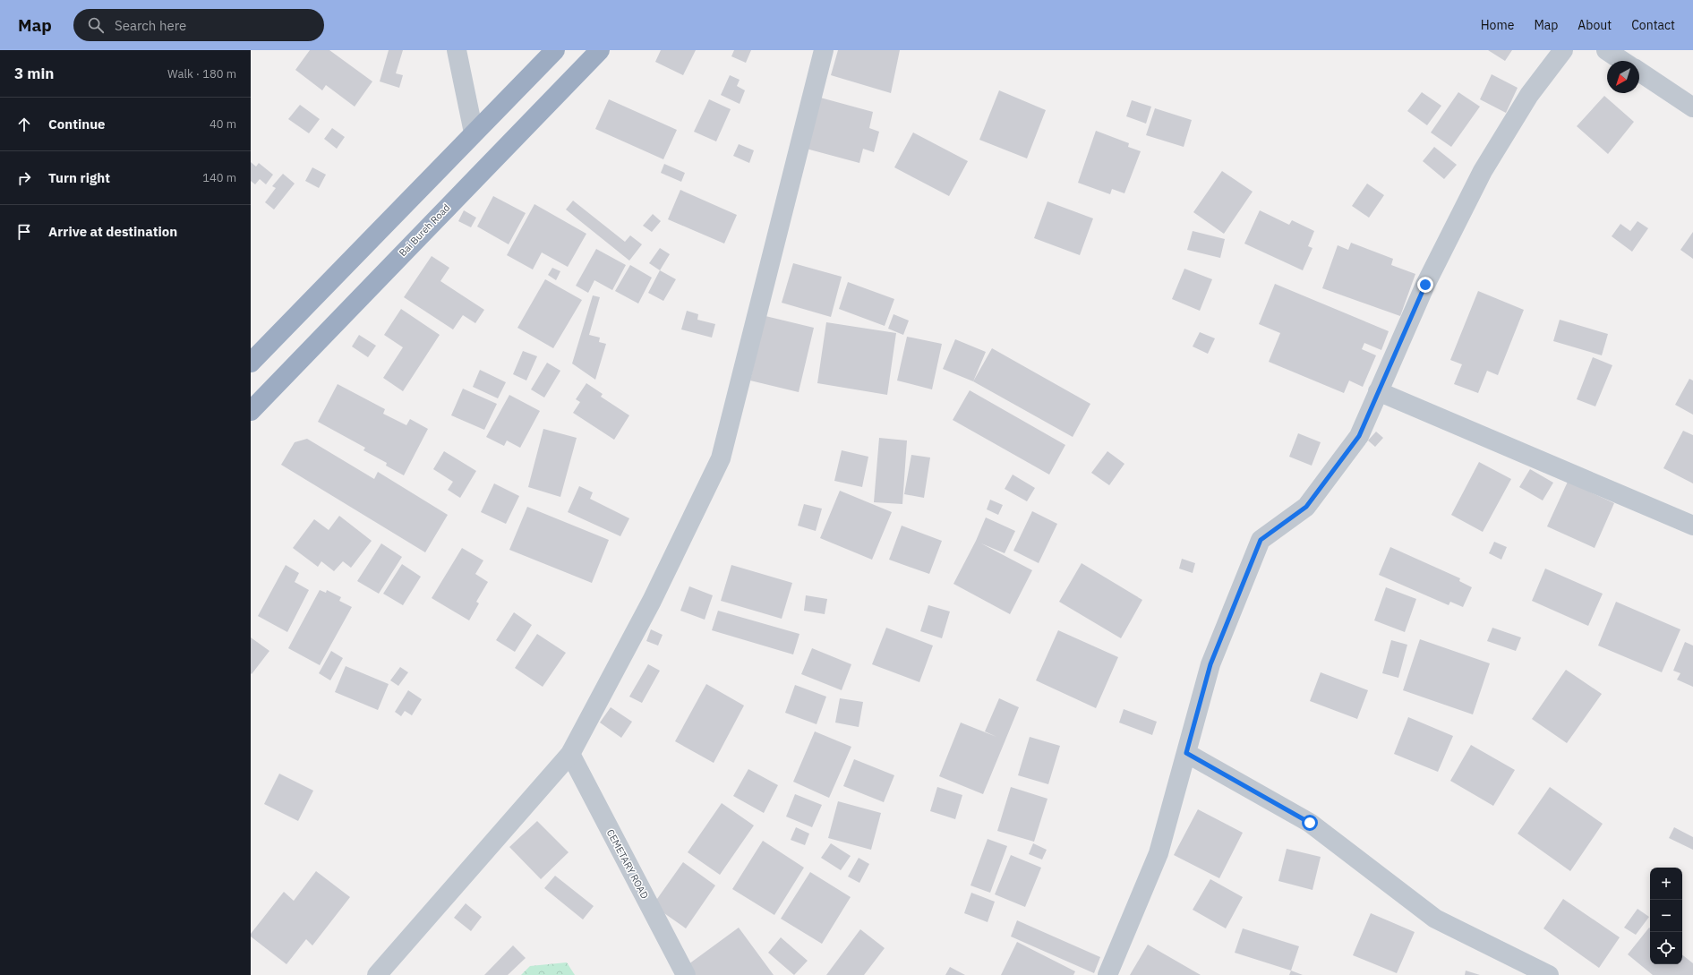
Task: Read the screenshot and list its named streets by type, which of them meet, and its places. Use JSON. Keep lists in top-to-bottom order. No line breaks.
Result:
{"streets":{"highway":["Bai Bureh Road"],"street":["CEMETARY ROAD"]},"north":"bottom left","page":{"header":"Map","search":"Search here","nav":["Home","Map","About","Contact"],"heading":["3 min","Walk · 180 m"],"list":[["Continue","40 m"],["Turn right","140 m"],"Arrive at destination"],"map_buttons":["+","−"]}}
